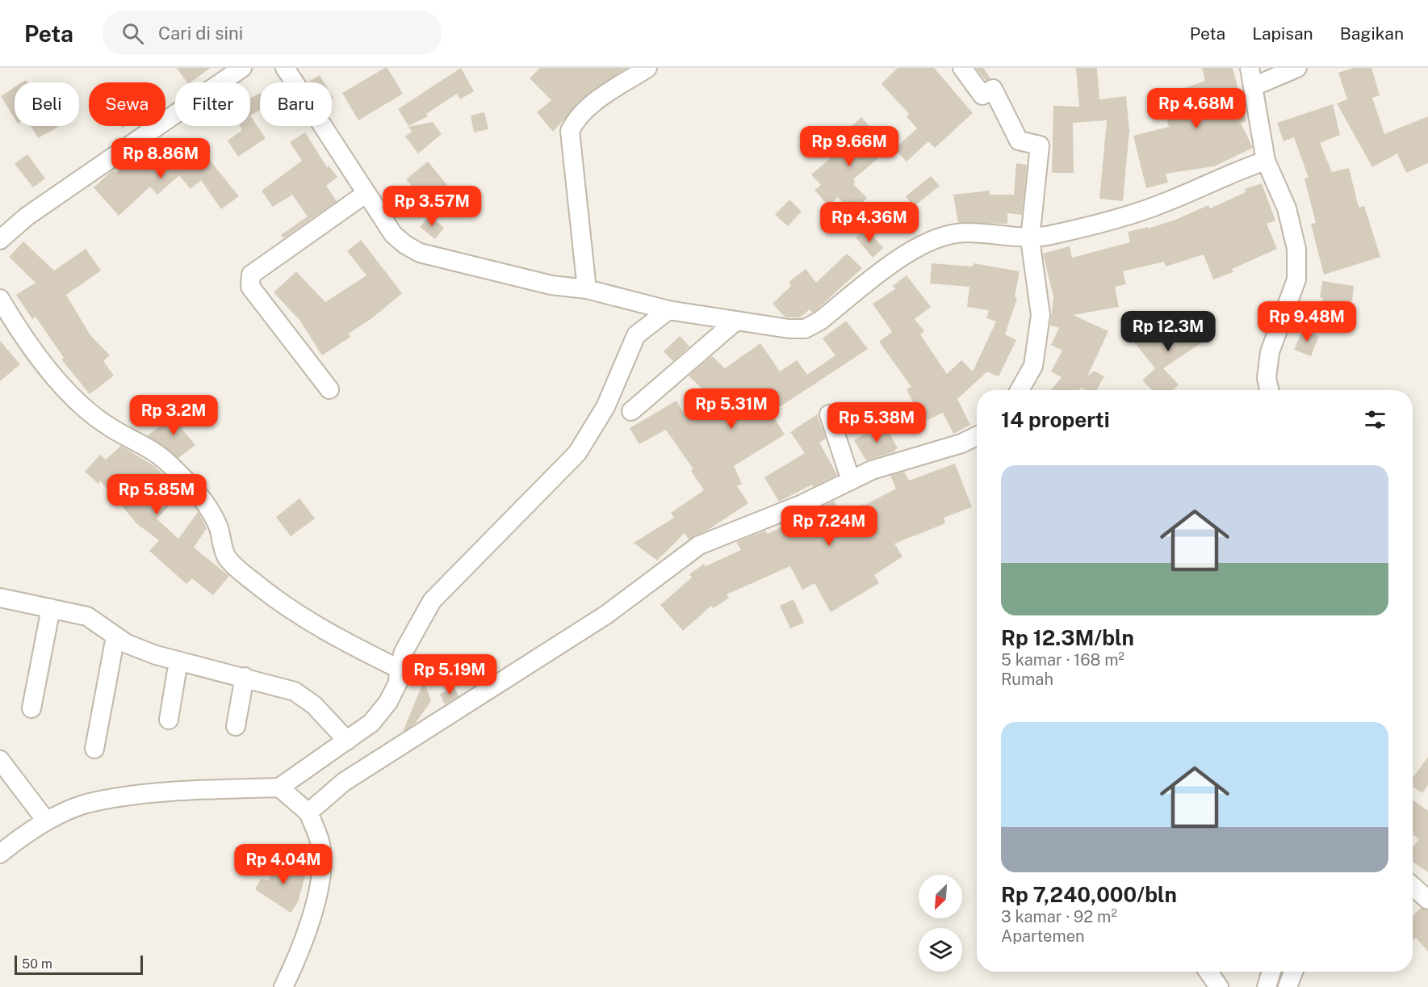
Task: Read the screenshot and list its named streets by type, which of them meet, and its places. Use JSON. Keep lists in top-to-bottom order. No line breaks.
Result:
{"scale_bar":"50 m","north":"bottom left","page":{"header":"Peta","search":"Cari di sini","nav":["Peta","Lapisan","Bagikan"],"chip":["Beli","Sewa","Filter","Baru"],"price":["Rp 4.68M","Rp 9.66M","Rp 8.86M","Rp 3.57M","Rp 4.36M","Rp 9.48M","Rp 12.3M","Rp 5.31M","Rp 3.2M","Rp 5.38M","Rp 5.85M","Rp 7.24M","Rp 5.19M","Rp 4.04M"],"heading":"14 properti","list":[{"name":"Rp 12.3M/bln","note":"5 kamar · 168 m² · Rumah"},{"name":"Rp 7,240,000/bln","note":"3 kamar · 92 m² · Apartemen"}],"scale":"50 m"}}
